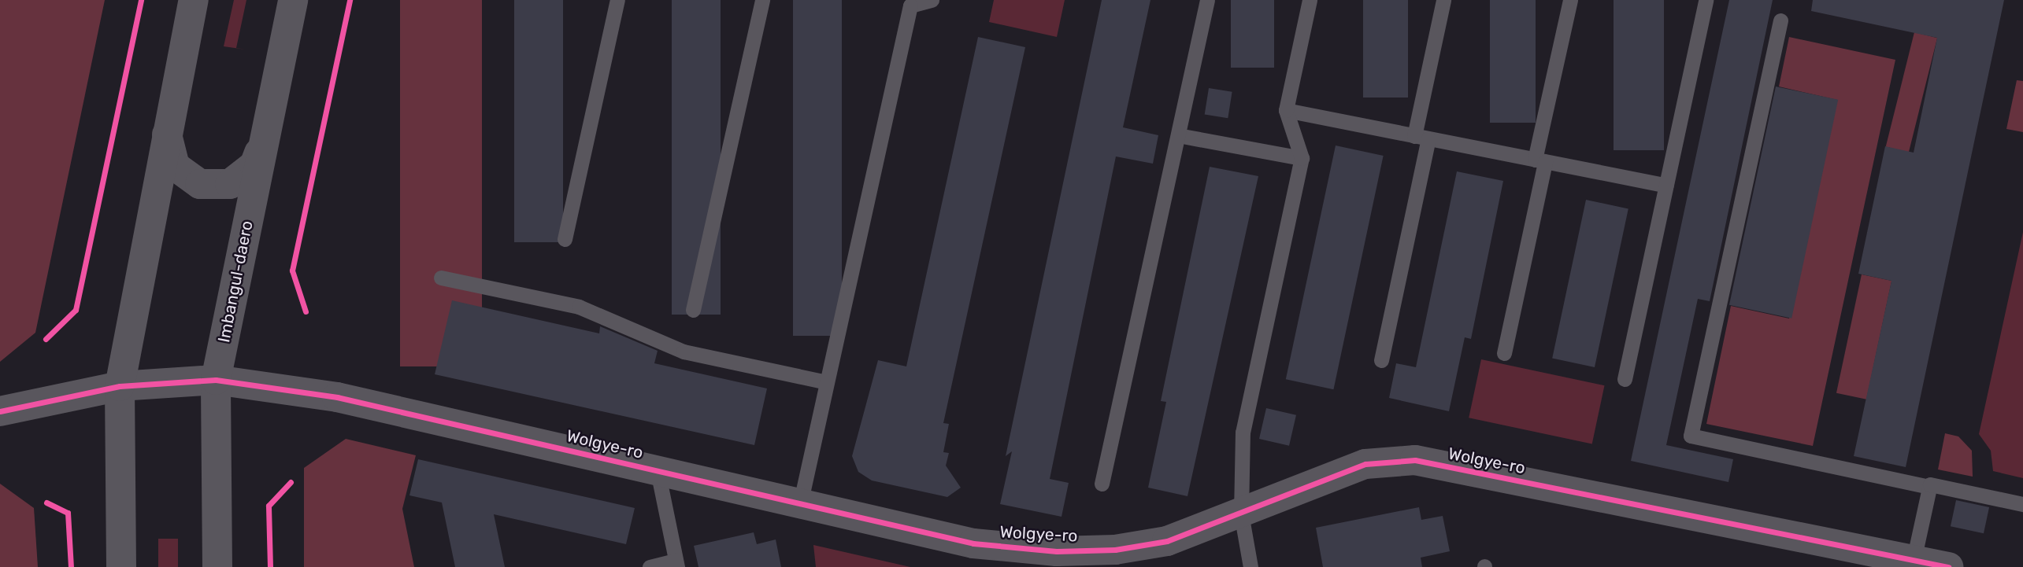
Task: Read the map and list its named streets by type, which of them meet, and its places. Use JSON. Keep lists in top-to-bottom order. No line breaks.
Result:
{"streets":{"street":["Imbangul-daero","Wolgye-ro"]},"crossings":[["Imbangul-daero","Wolgye-ro"]]}
